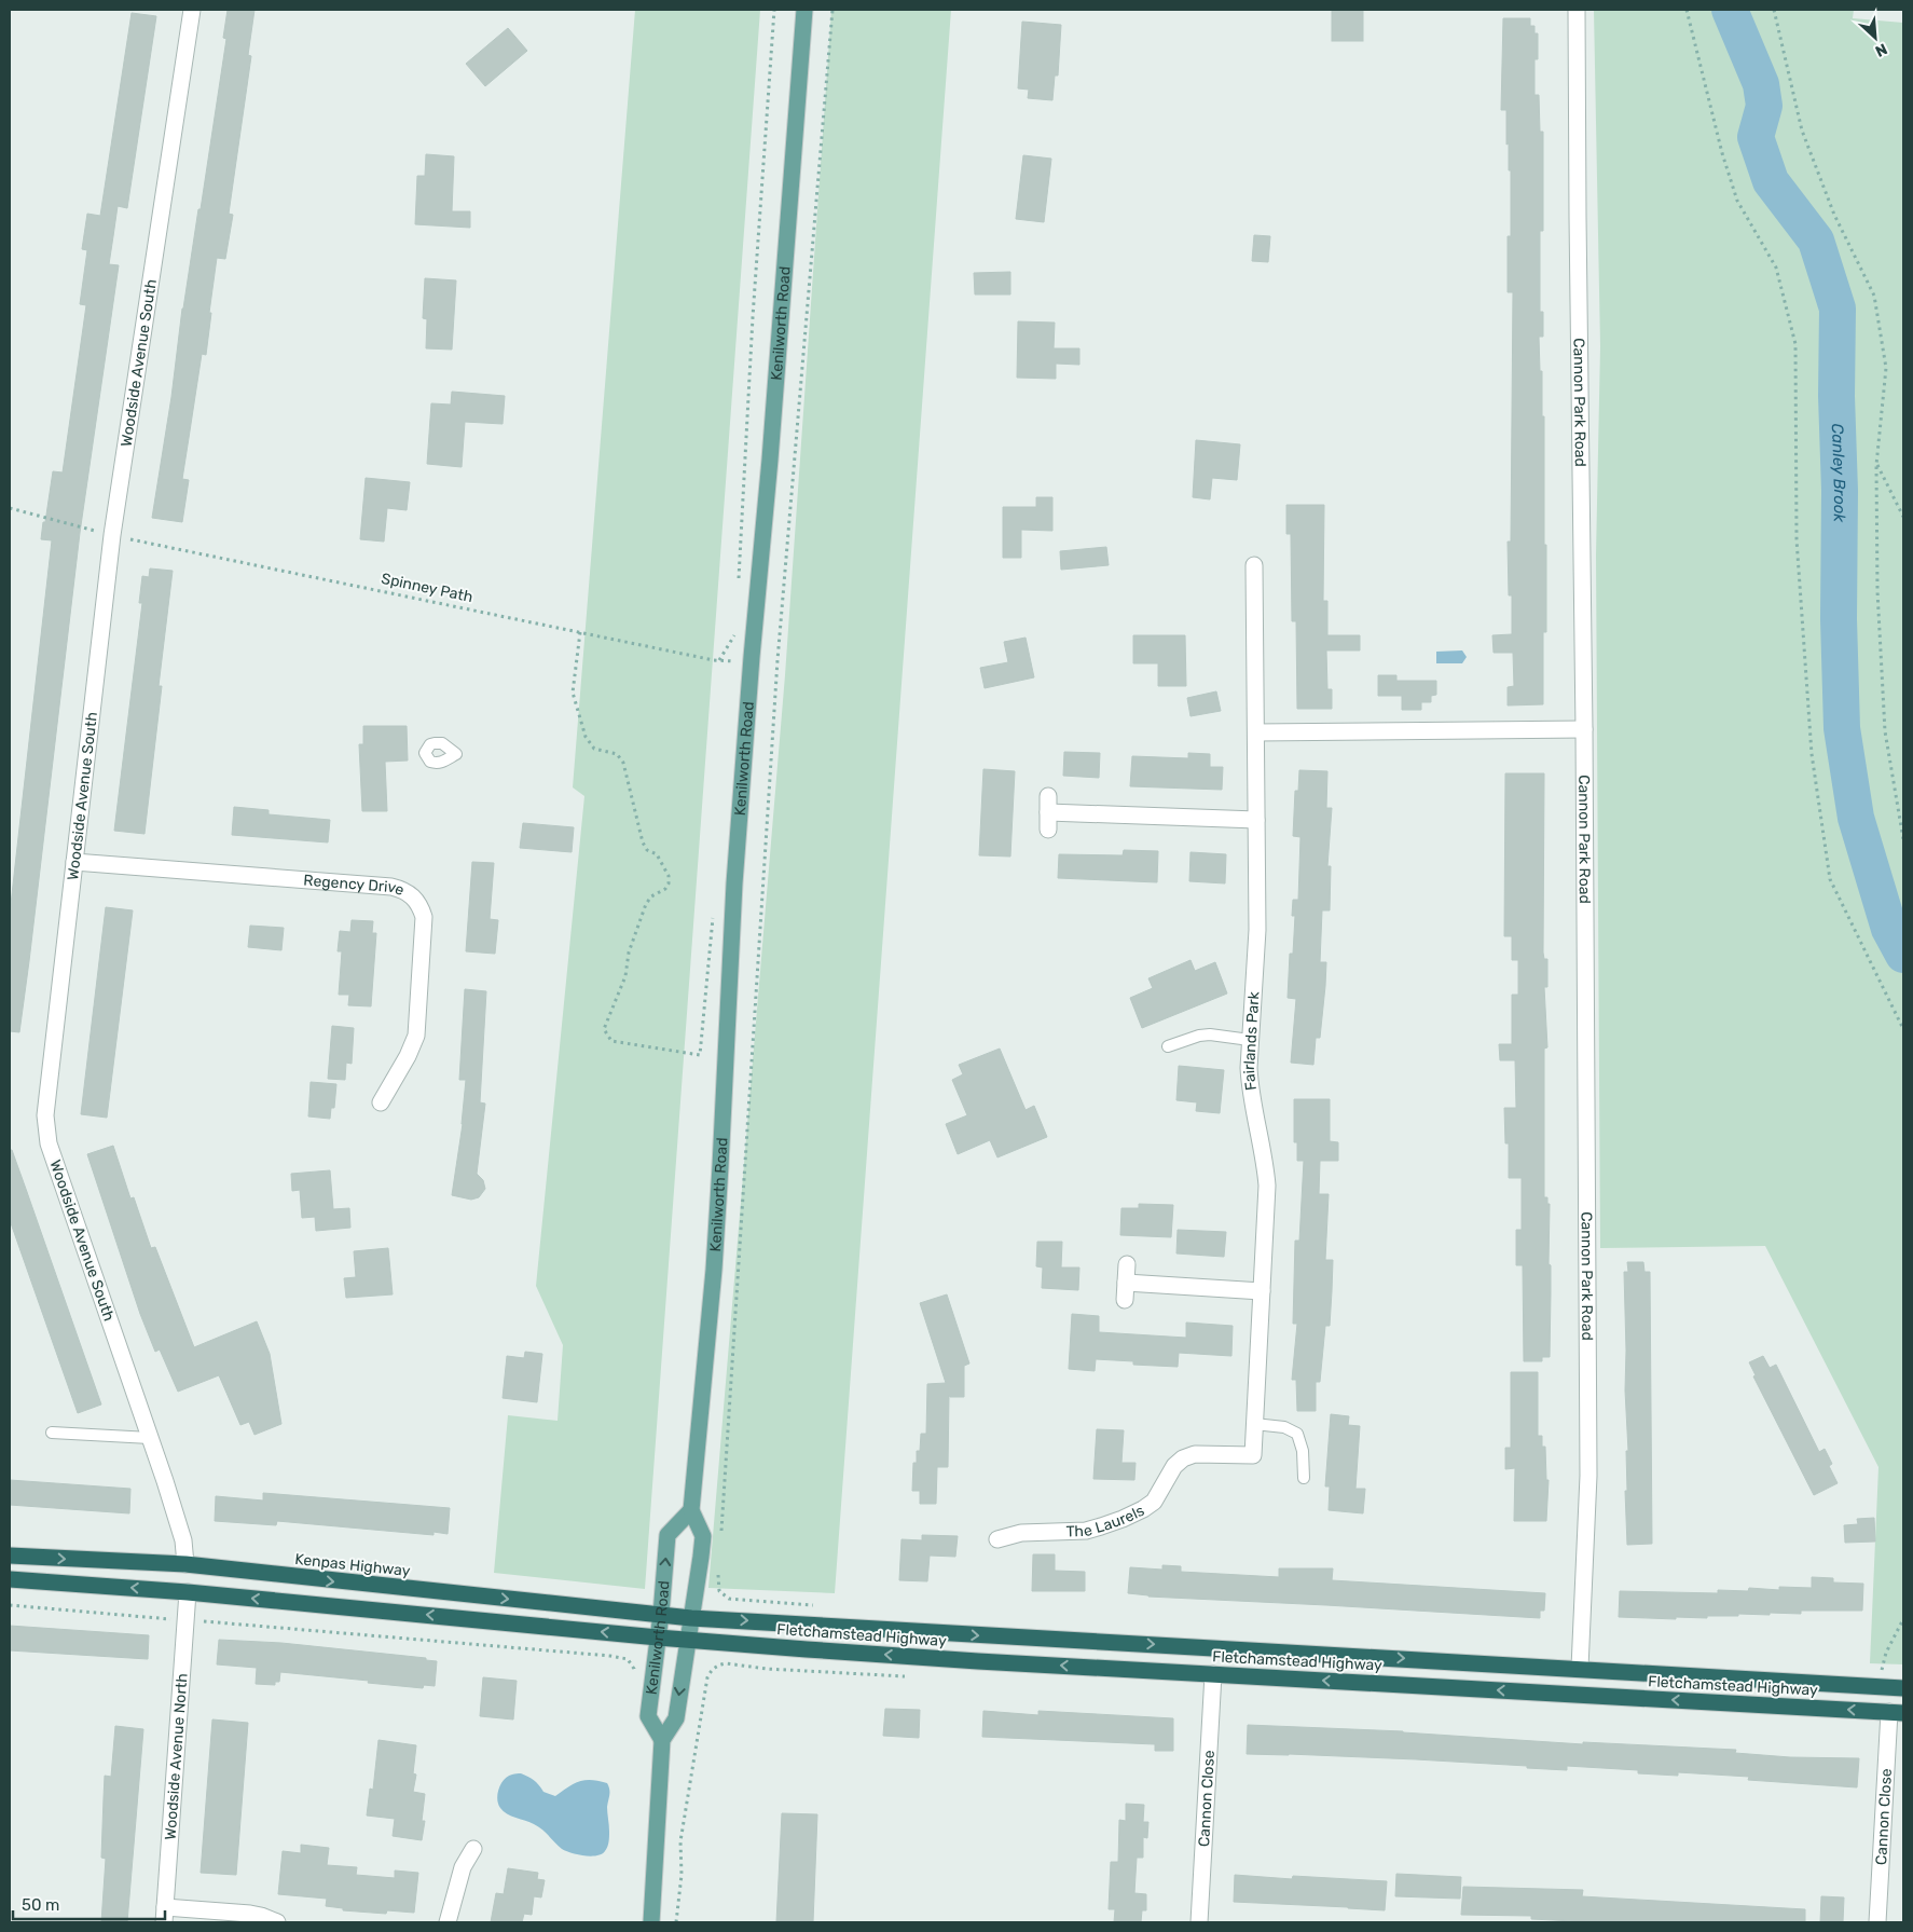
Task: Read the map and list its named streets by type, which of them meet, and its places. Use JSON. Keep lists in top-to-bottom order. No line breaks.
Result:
{"streets":{"highway":["Kenpas Highway","Fletchamstead Highway"],"main road":["Kenilworth Road"],"street":["Woodside Avenue South","Cannon Park Road","Regency Drive","Fairlands Park","The Laurels","Woodside Avenue North","Cannon Close"],"path":["Spinney Path"]},"crossings":[["Kenilworth Road","Kenpas Highway"],["Kenilworth Road","Fletchamstead Highway"],["Woodside Avenue South","Regency Drive"],["Woodside Avenue South","Kenpas Highway"],["Cannon Park Road","Fletchamstead Highway"],["Fairlands Park","The Laurels"],["Kenpas Highway","Fletchamstead Highway"],["Fletchamstead Highway","Cannon Close"]],"water":["Canley Brook"],"scale_bar":"50 m","north":"bottom right"}
